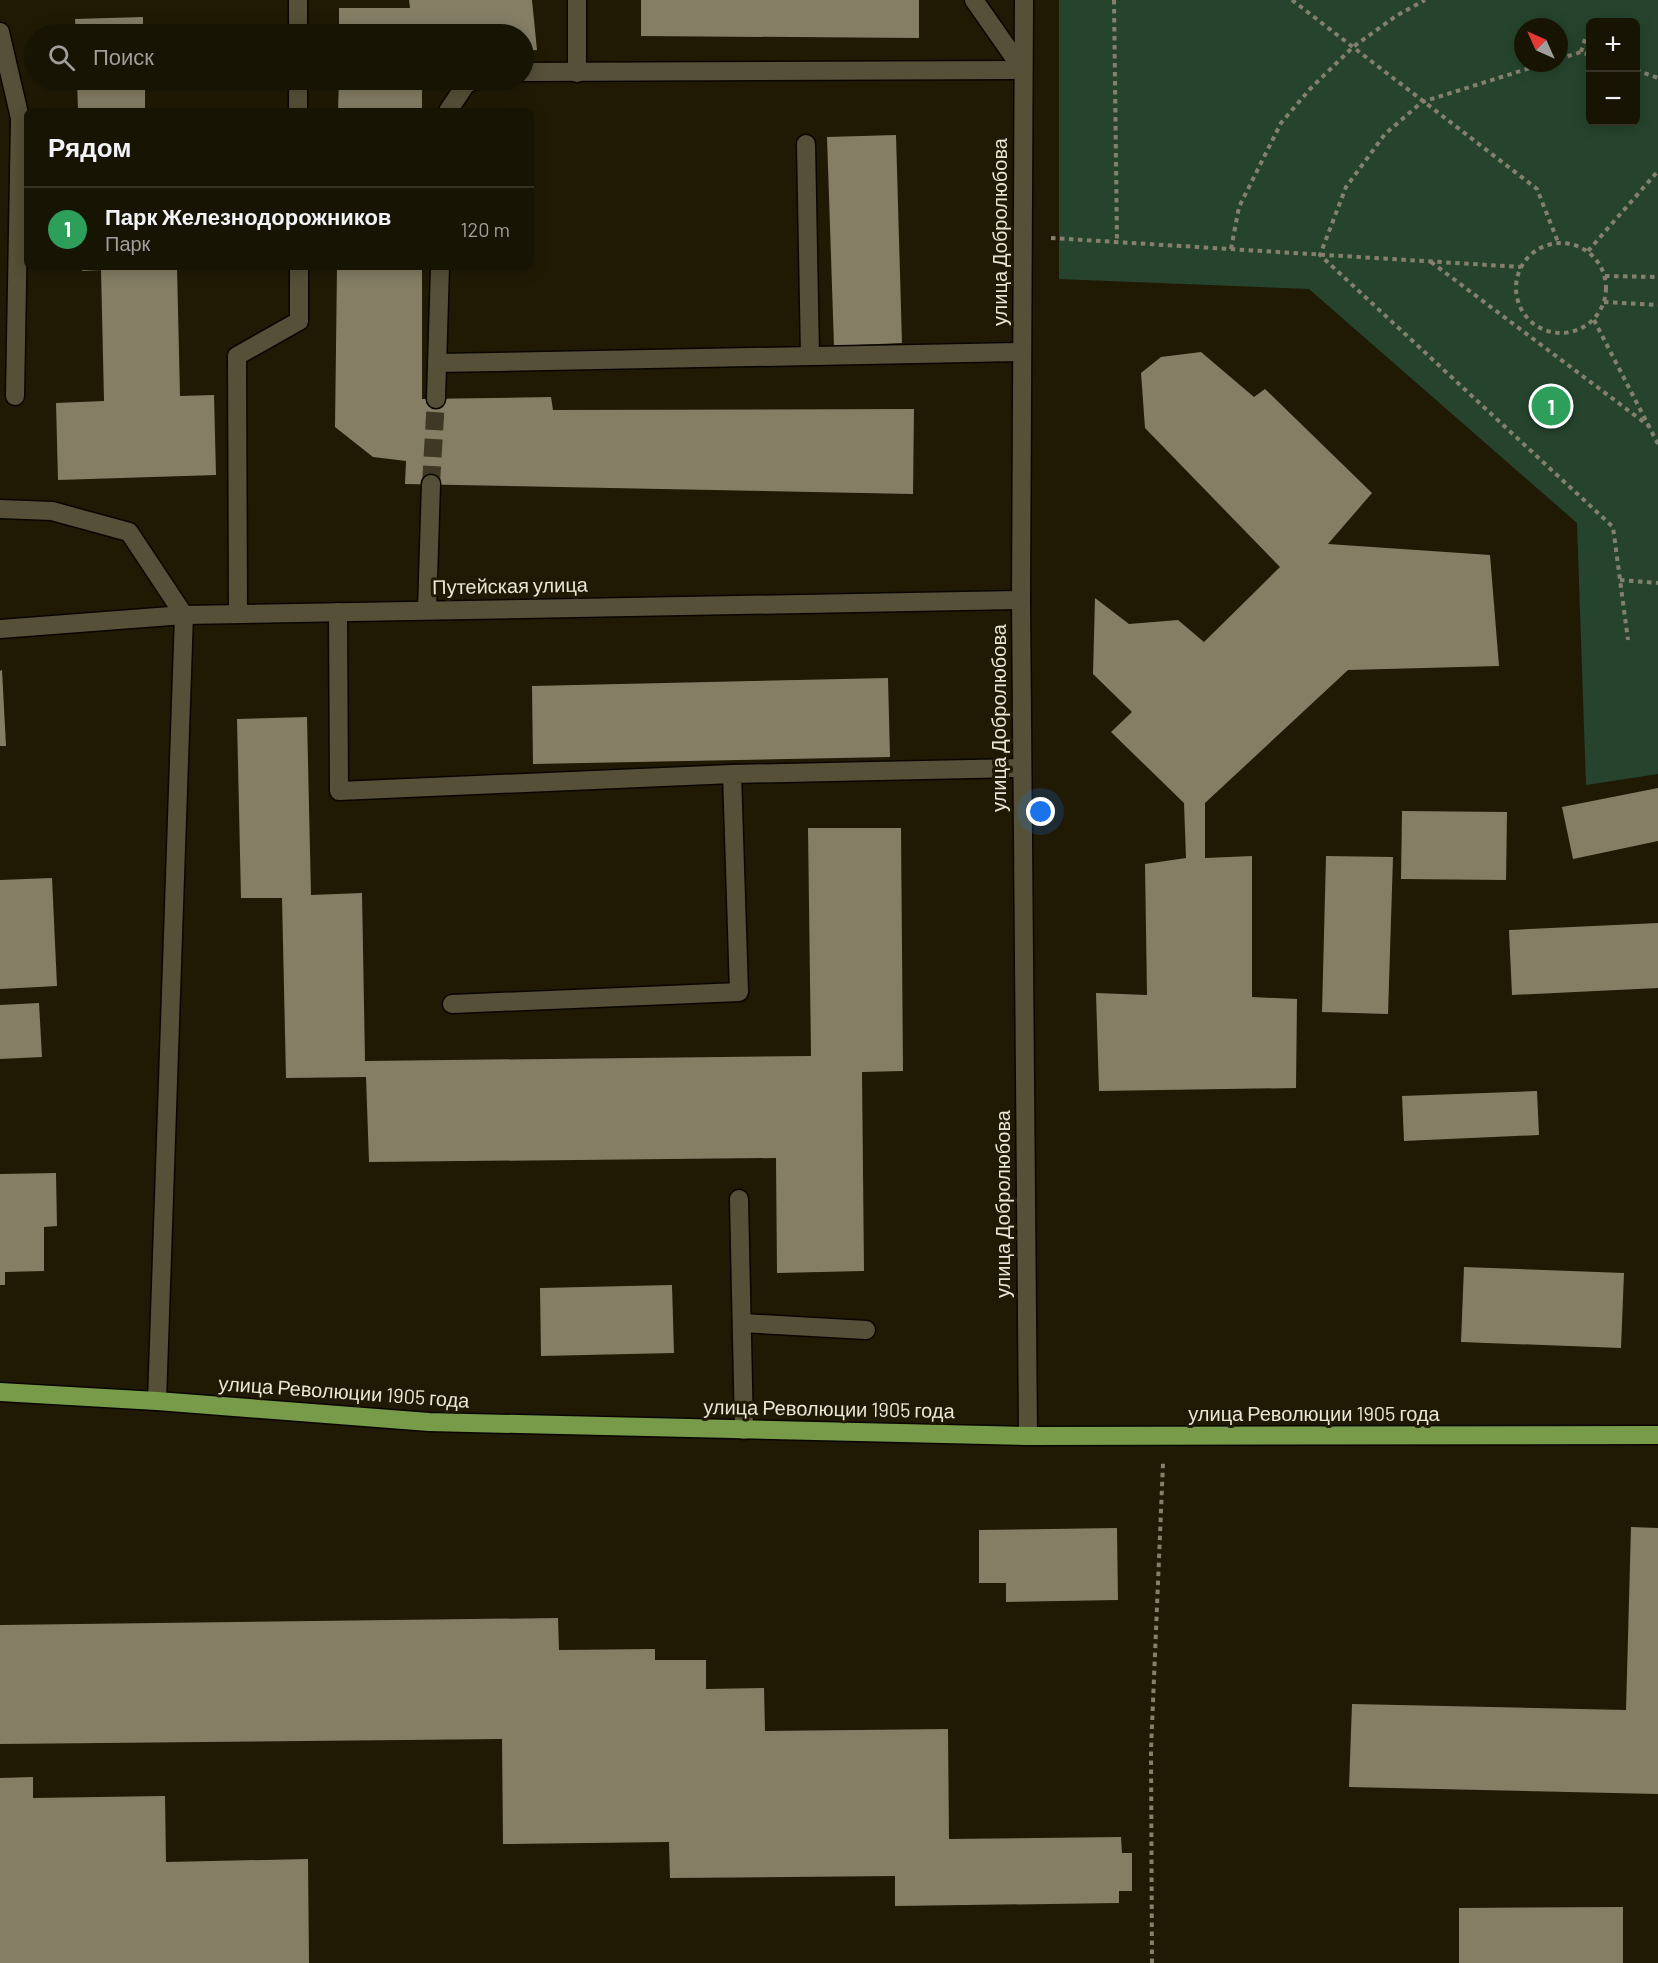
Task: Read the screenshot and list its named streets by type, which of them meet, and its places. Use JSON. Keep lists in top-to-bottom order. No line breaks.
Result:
{"streets":{"main road":["улица Революции 1905 года"],"street":["улица Добролюбова","Путейская улица"]},"crossings":[["улица Добролюбова","Путейская улица"],["улица Добролюбова","улица Революции 1905 года"]],"north":"top left","page":{"map_buttons":["+","−"],"search":"Поиск","heading":"Рядом","list":[{"mark":"1","name":"Парк Железнодорожников","note":"Парк","value":"120 m"}],"pins":"1"}}
